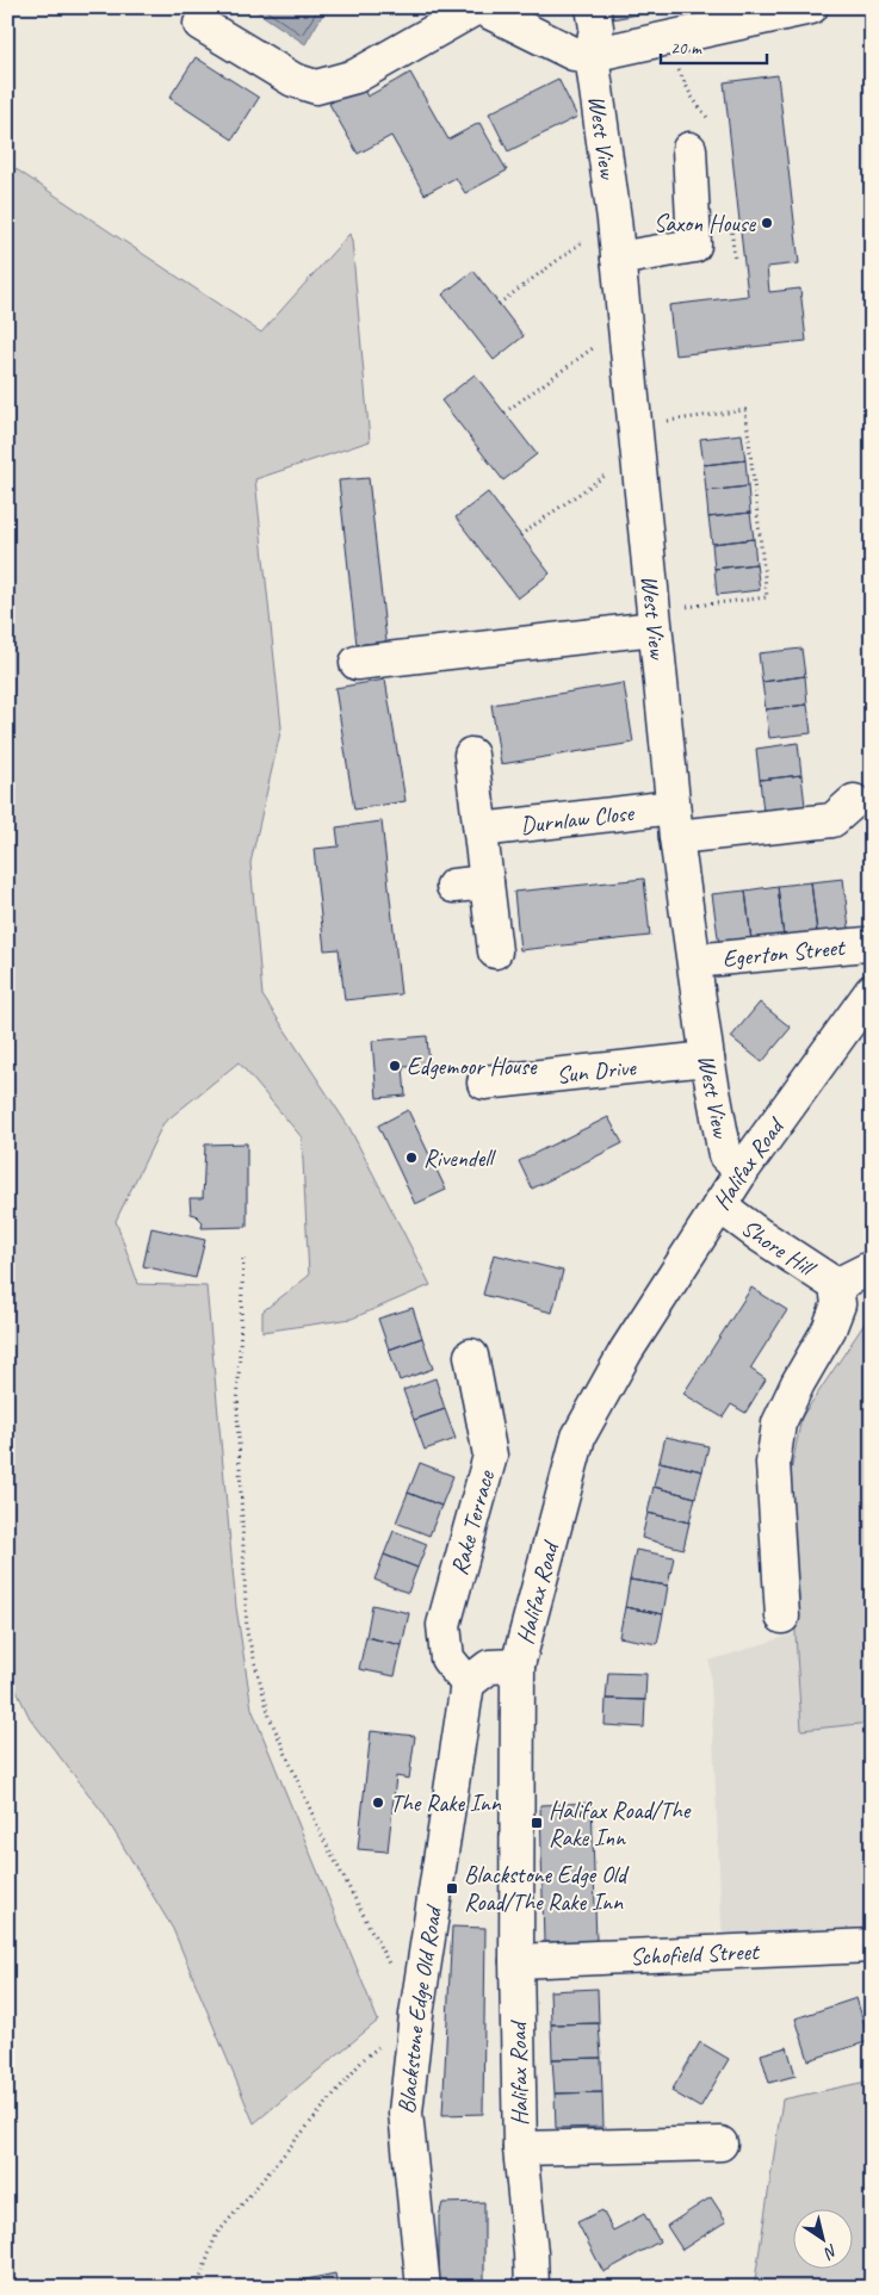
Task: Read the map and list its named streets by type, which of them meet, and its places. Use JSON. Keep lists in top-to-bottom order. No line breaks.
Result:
{"streets":{"street":["West View","Durnlaw Close","Egerton Street","Sun Drive","Halifax Road","Shore Hill","Rake Terrace","Schofield Street","Blackstone Edge Old Road"]},"crossings":[["West View","Durnlaw Close"],["West View","Egerton Street"],["West View","Sun Drive"],["West View","Halifax Road"],["Halifax Road","Shore Hill"],["Halifax Road","Schofield Street"],["Rake Terrace","Blackstone Edge Old Road"]],"places":{"other":["Saxon House","Edgemoor House","Rivendell","The Rake Inn"],"transit":["Halifax Road/The Rake Inn","Blackstone Edge Old Road/The Rake Inn"]},"scale_bar":"20 m","north":"bottom right"}
